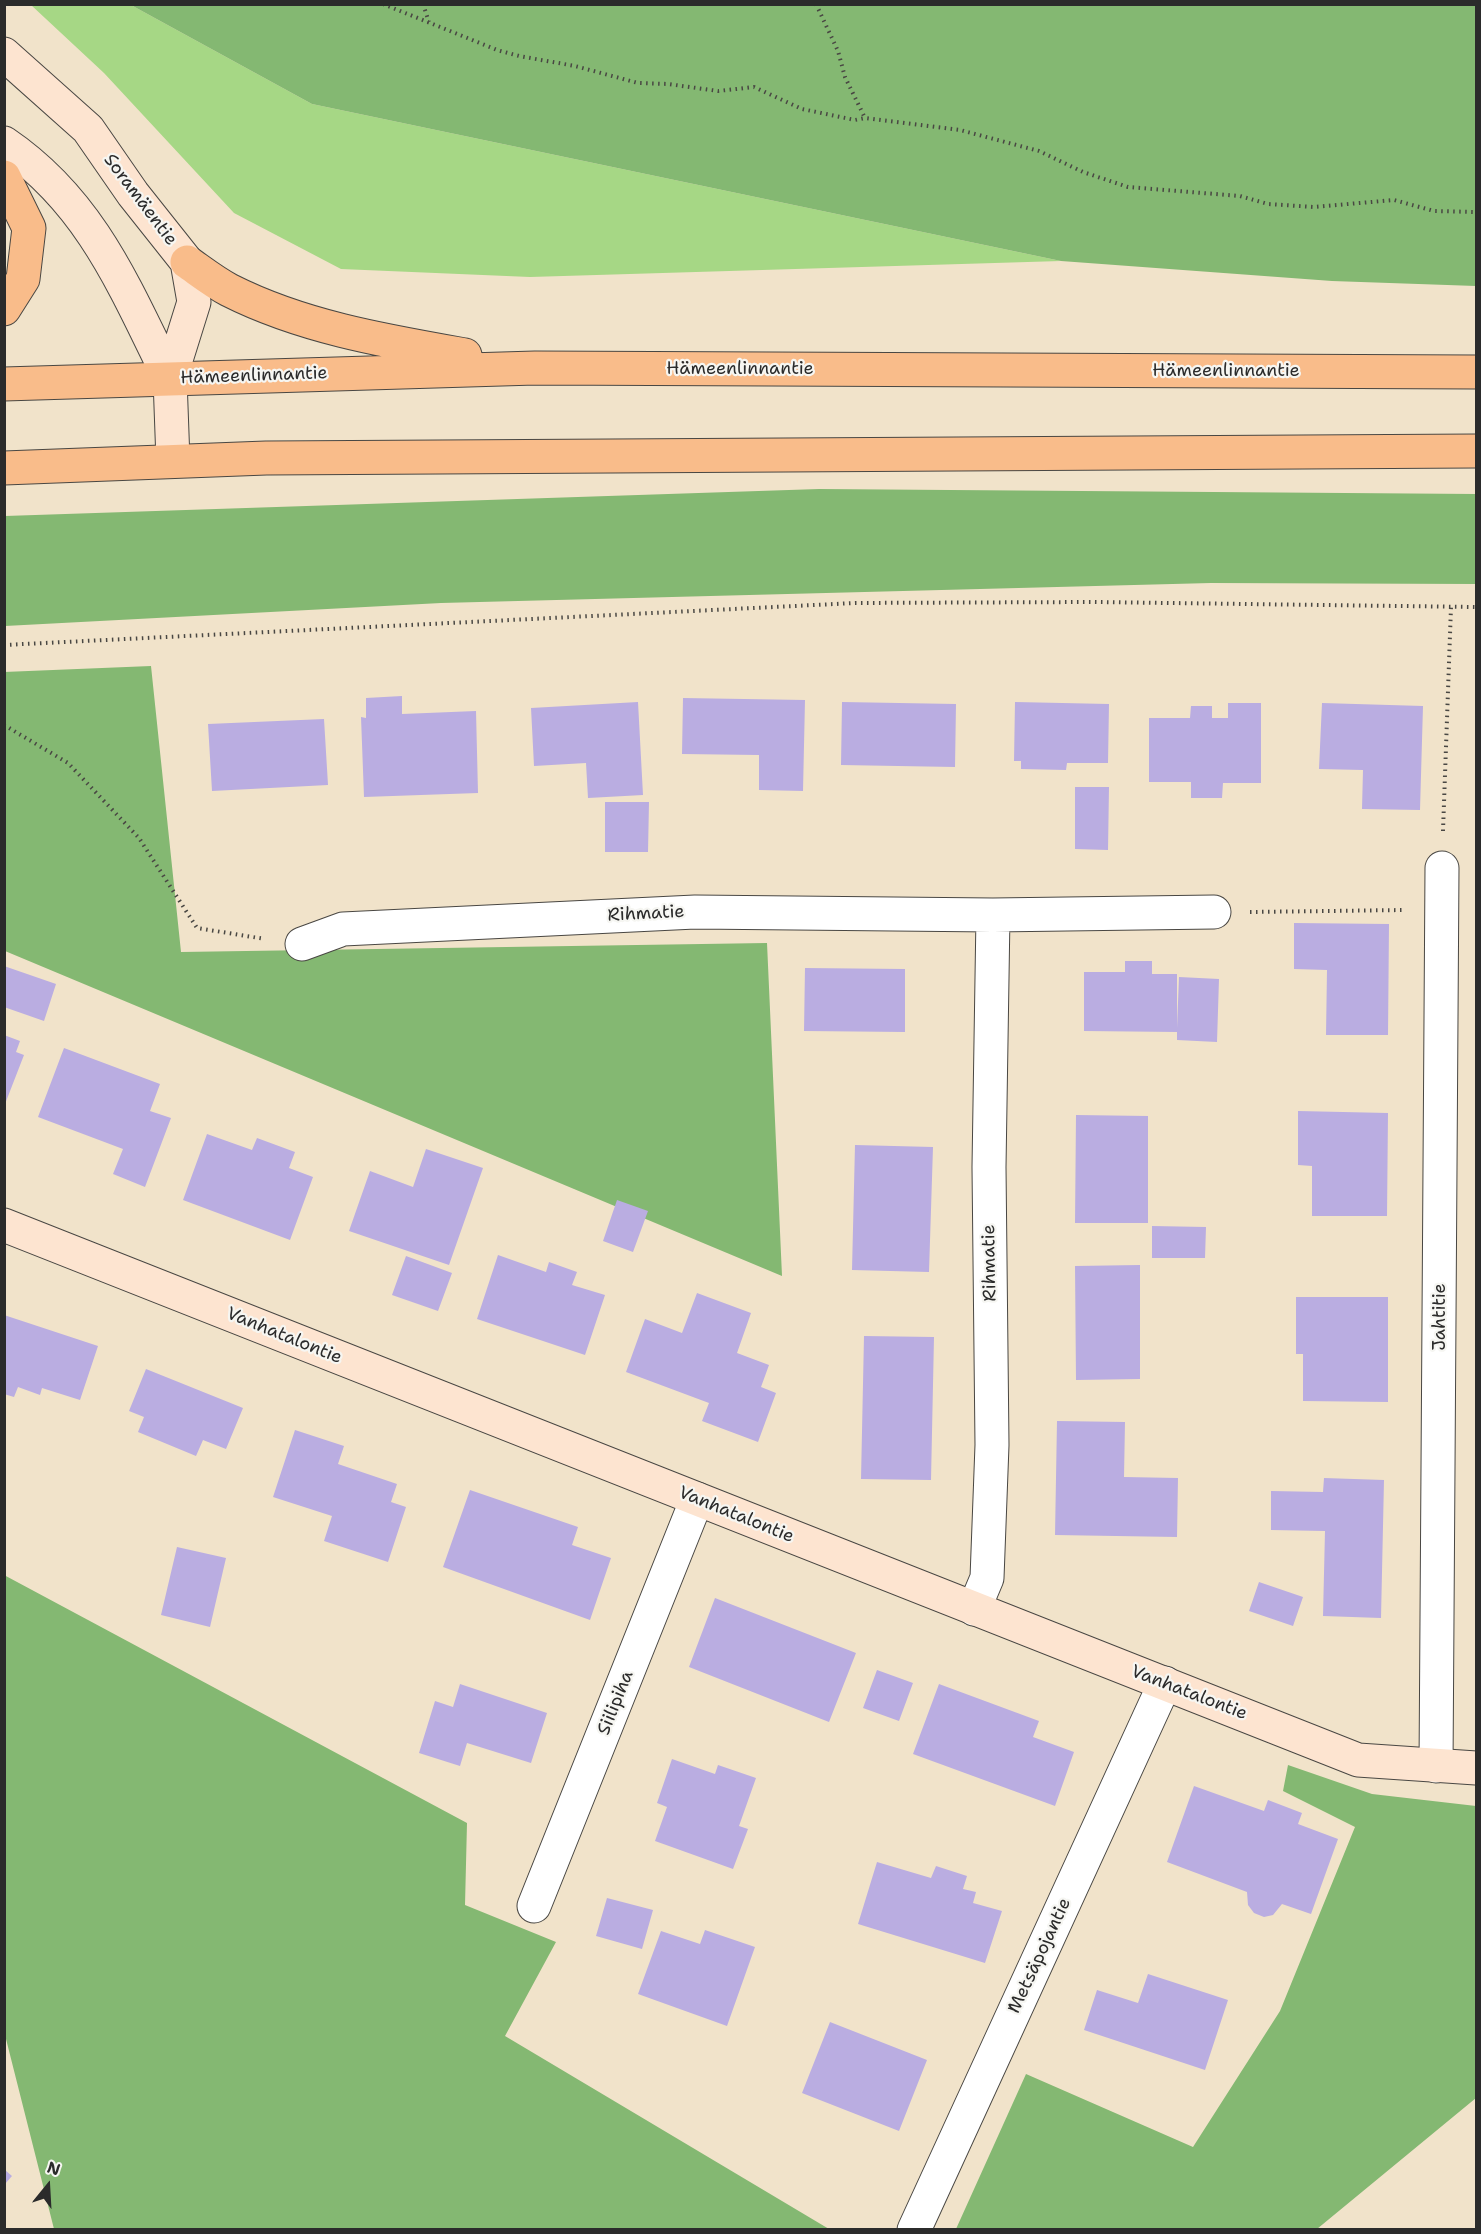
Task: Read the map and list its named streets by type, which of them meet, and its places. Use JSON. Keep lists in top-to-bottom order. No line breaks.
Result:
{"streets":{"main road":["Hämeenlinnantie"],"street":["Soramäentie","Rihmatie","Jahtitie","Vanhatalontie","Siilipiha","Metsäpojantie"]},"crossings":[["Soramäentie","Hämeenlinnantie"],["Rihmatie","Vanhatalontie"],["Jahtitie","Vanhatalontie"],["Vanhatalontie","Siilipiha"],["Vanhatalontie","Metsäpojantie"]],"north":"top"}
